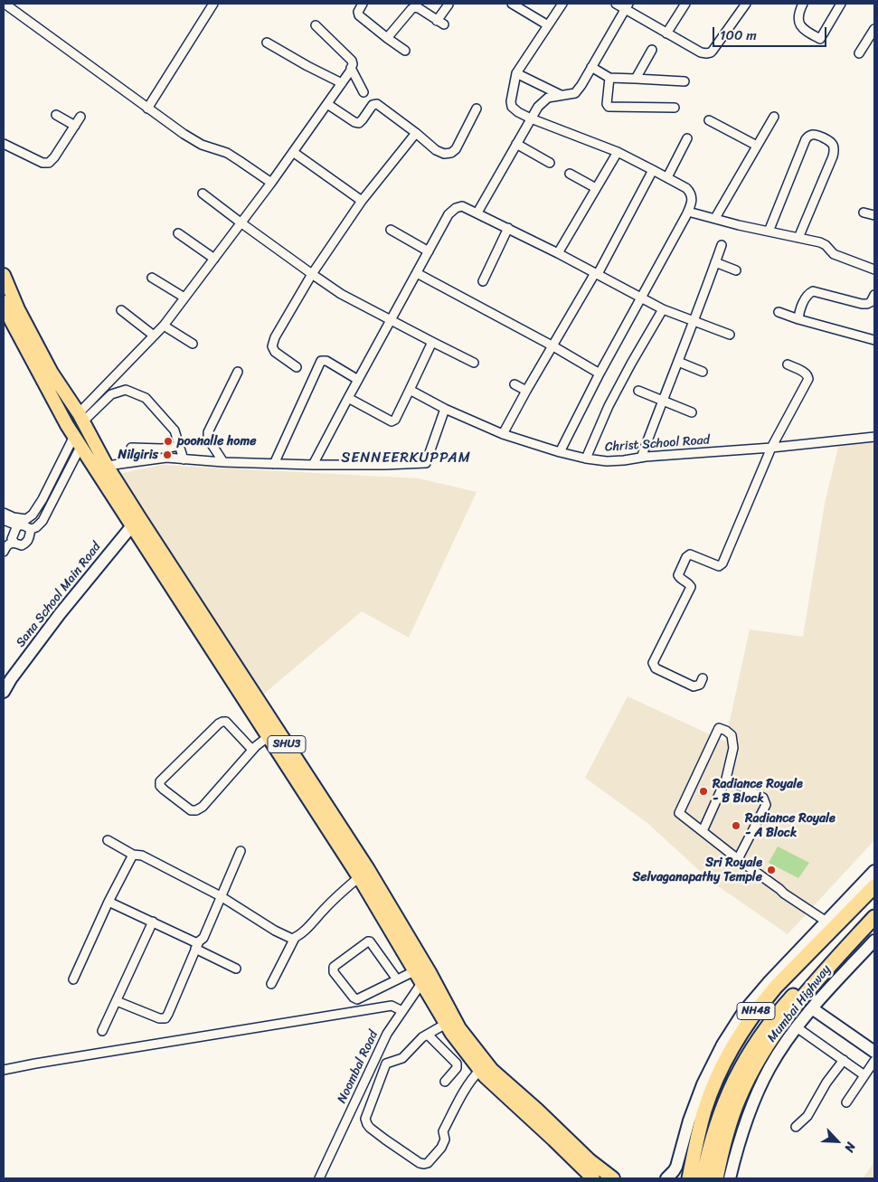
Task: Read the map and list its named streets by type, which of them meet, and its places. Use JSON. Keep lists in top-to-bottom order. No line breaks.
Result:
{"streets":{"highway":["Mumbai Highway","NH48"],"main road":["SHU3"],"street":["Christ School Road","Sana School Main Road","Noombal Road"]},"crossings":[["Sana School Main Road","SHU3"],["SHU3","Noombal Road"]],"districts":["SENNEERKUPPAM"],"places":["poonalle home","Nilgiris","Radiance Royale - B Block","Radiance Royale - A Block","Sri Royale Selvaganapathy Temple"],"scale_bar":"100 m","north":"bottom right"}
